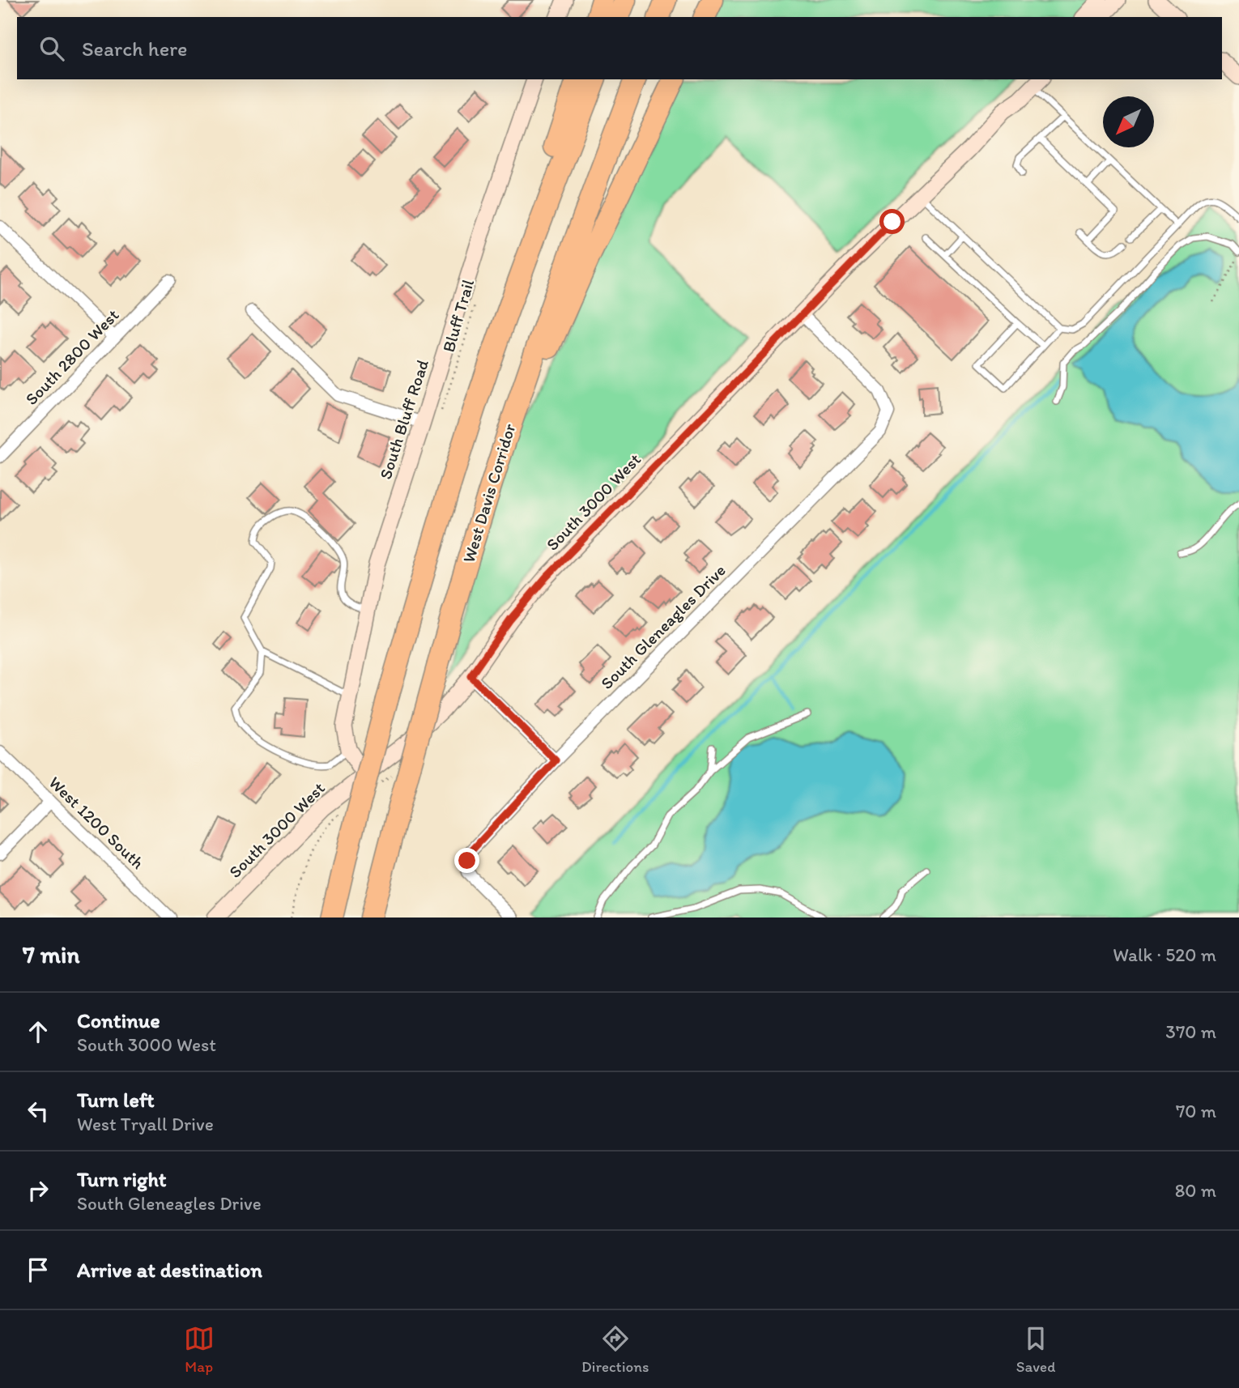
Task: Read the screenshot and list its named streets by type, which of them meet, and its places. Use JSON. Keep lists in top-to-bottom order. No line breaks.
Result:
{"streets":{"highway":["West Davis Corridor"],"main road":["South Bluff Road","South 3000 West"],"street":["South 2800 West","South Gleneagles Drive","West 1200 South"],"path":["Bluff Trail"]},"crossings":[["South Bluff Road","South 3000 West"],["South 3000 West","South Gleneagles Drive"]],"north":"bottom left","page":{"search":"Search here","heading":["7 min","Walk · 520 m"],"list":[["Continue","South 3000 West","370 m"],["Turn left","West Tryall Drive","70 m"],["Turn right","South Gleneagles Drive","80 m"],"Arrive at destination"],"nav":["Map","Directions","Saved"]}}
